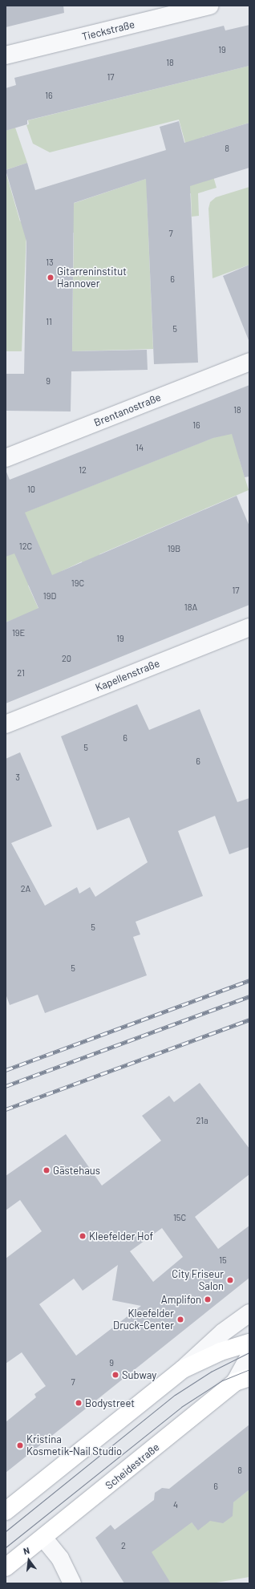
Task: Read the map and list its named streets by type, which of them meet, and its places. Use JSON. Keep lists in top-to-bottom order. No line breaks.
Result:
{"streets":{"main road":["Scheidestraße"],"street":["Tieckstraße","Brentanostraße","Kapellenstraße"]},"places":["Gitarreninstitut Hannover","Gästehaus","Kleefelder Hof","City Friseur Salon","Amplifon","Kleefelder Druck-Center","Subway","Bodystreet","Kristina Kosmetik-Nail Studio"],"house_numbers":["19","18","17","16","8","7","13","6","11","5","9","18","16","14","12","10","12C","19B","19C","17","19D","18A","19E","19","20","21","6","5","6","3","2A","5","5","21a","15C","15","9","7","8","6","4","2"],"north":"top"}
